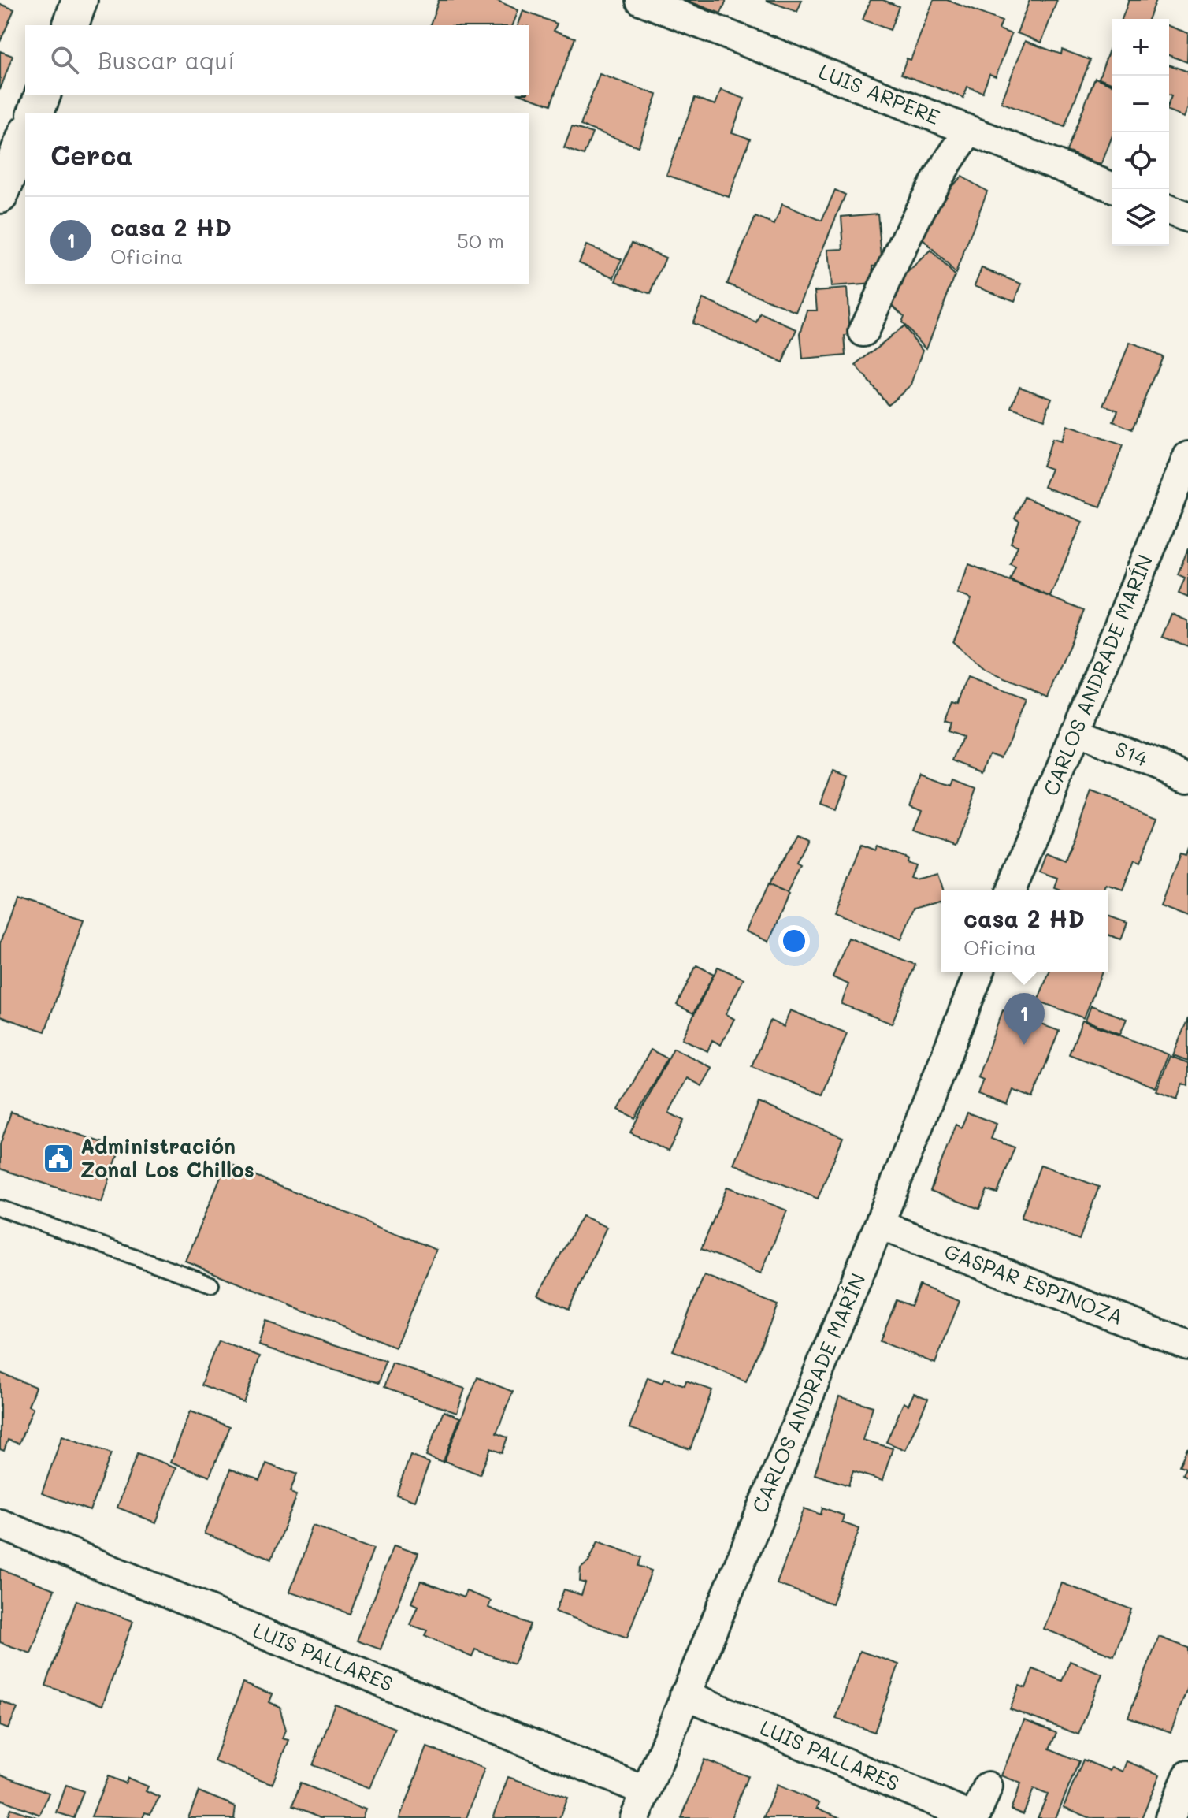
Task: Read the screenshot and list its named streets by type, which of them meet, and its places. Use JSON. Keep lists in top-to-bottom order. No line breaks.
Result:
{"streets":{"street":["LUIS ARPERE","CARLOS ANDRADE MARÍN","S14","GASPAR ESPINOZA","LUIS PALLARES"]},"crossings":[["CARLOS ANDRADE MARÍN","S14"],["CARLOS ANDRADE MARÍN","GASPAR ESPINOZA"],["CARLOS ANDRADE MARÍN","LUIS PALLARES"]],"places":{"public building":["Administración Zonal Los Chillos"]},"page":{"map_buttons":["+","−"],"search":"Buscar aquí","heading":"Cerca","list":[{"mark":"1","name":"casa 2 HD","note":"Oficina","value":"50 m"}],"popup":["casa 2 HD","Oficina"],"pins":"1"}}
